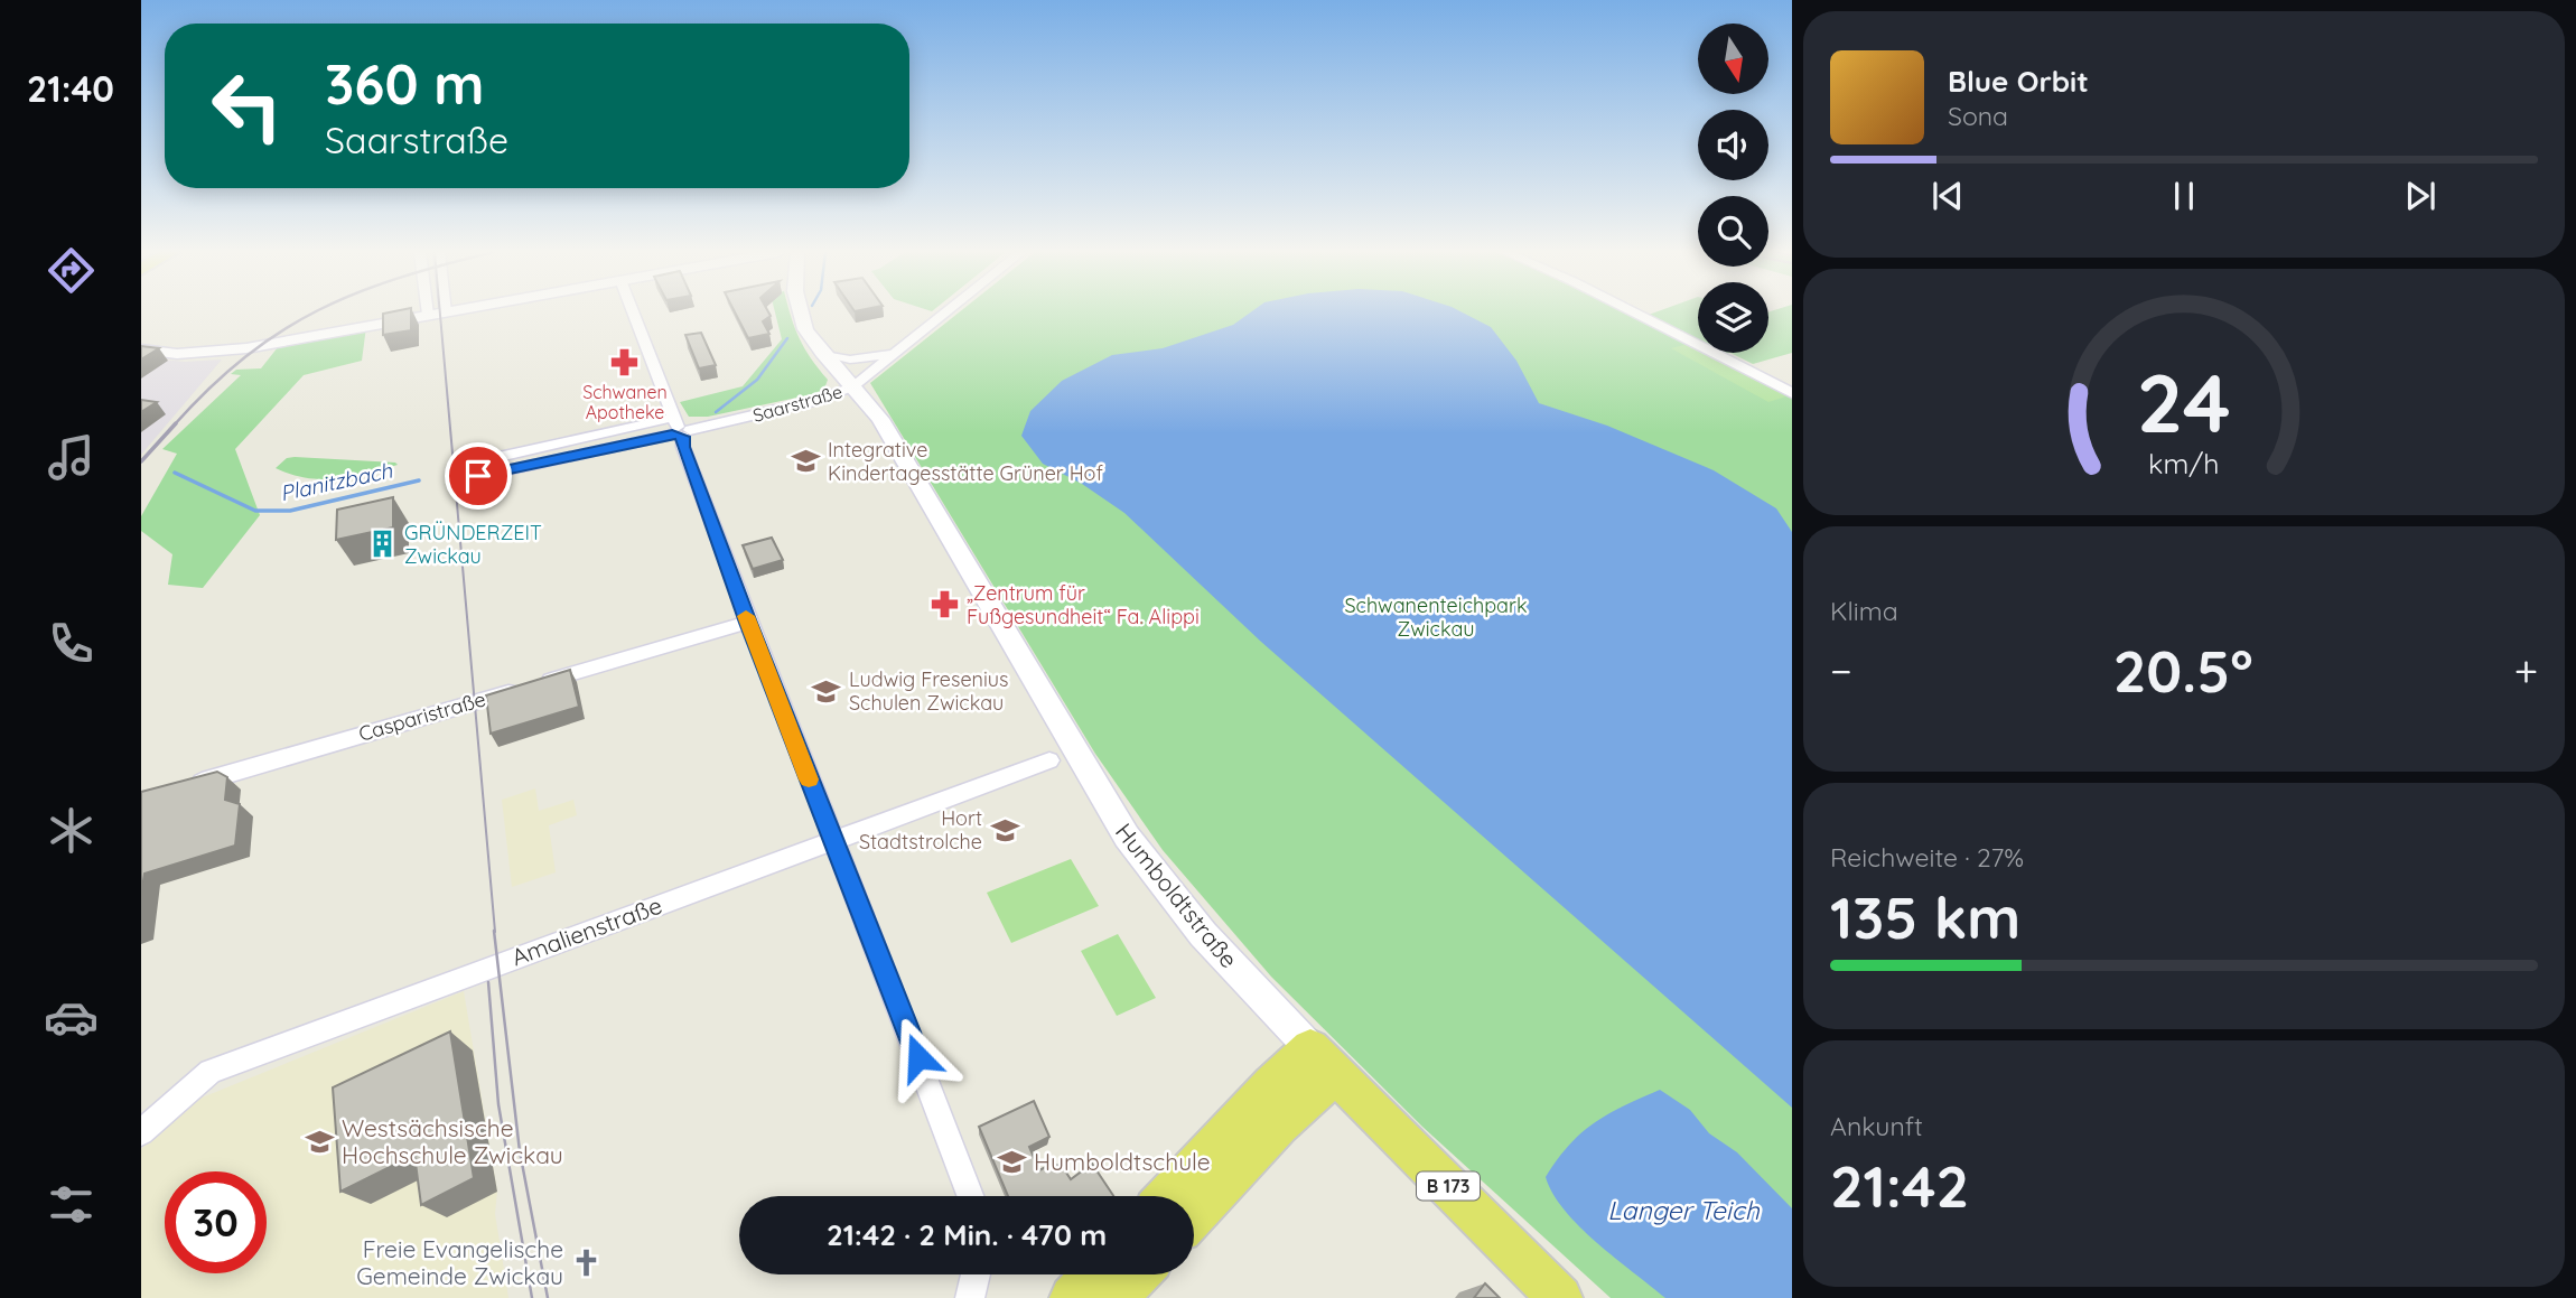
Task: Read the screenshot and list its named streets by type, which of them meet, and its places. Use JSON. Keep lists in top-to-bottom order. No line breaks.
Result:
{"streets":{"main road":["Humboldtstraße","B 173"],"street":["Saarstraße","Casparistraße","Amalienstraße"]},"crossings":[["Saarstraße","Humboldtstraße"]],"water":["Planitzbach","Langer Teich"],"parks":["Schwanenteichpark Zwickau"],"places":{"pharmacy":["Schwanen Apotheke","„Zentrum für Fußgesundheit“ Fa. Alippi"],"school or university":["Integrative Kindertagesstätte Grüner Hof","Ludwig Fresenius Schulen Zwickau","Hort Stadtstrolche","Westsächsische Hochschule Zwickau","Humboldtschule"],"building":["GRÜNDERZEIT Zwickau"],"church":["Freie Evangelische Gemeinde Zwickau"]},"north":"bottom","page":{"tabs":"21:40","turn":["360 m","Saarstraße"],"song":["Blue Orbit","Sona"],"tile":["Klima",["Reichweite · 27%","135 km"],["Ankunft","21:42"]],"heat":["−","20.5°","+"],"limit":"30","trip":"21:42 · 2 Min. · 470 m","gauge":["24","km/h"]}}
